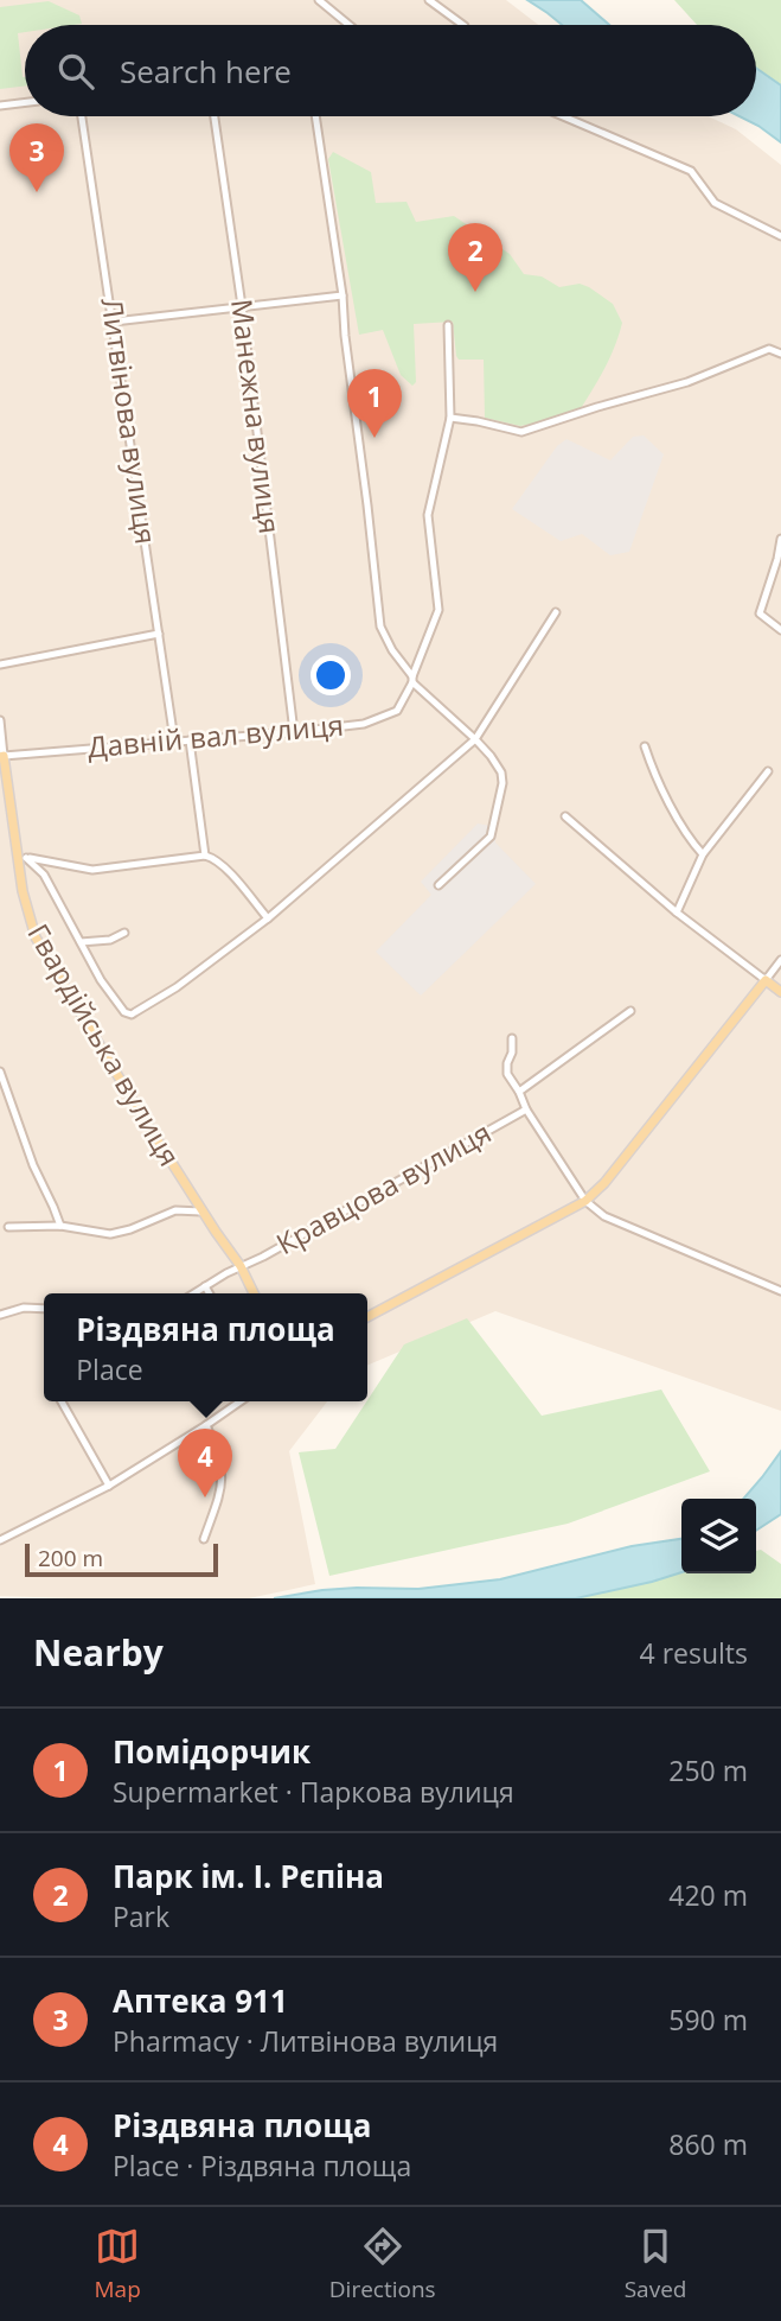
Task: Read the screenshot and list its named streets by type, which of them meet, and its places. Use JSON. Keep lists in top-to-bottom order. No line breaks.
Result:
{"streets":{"main road":["Гвардійська вулиця"],"street":["Манежна вулиця","Литвінова вулиця","Давній вал вулиця","Кравцова вулиця"]},"crossings":[["Манежна вулиця","Давній вал вулиця"],["Литвінова вулиця","Давній вал вулиця"],["Давній вал вулиця","Гвардійська вулиця"],["Гвардійська вулиця","Кравцова вулиця"]],"scale_bar":"200 m","page":{"search":"Search here","pins":["3","2","1","4"],"popup":["Різдвяна площа","Place"],"scale":"200 m","heading":["Nearby","4 results"],"list":[{"mark":"1","name":"Помідорчик","note":"Supermarket · Паркова вулиця","value":"250 m"},{"mark":"2","name":"Парк ім. І. Рєпіна","note":"Park","value":"420 m"},{"mark":"3","name":"Аптека 911","note":"Pharmacy · Литвінова вулиця","value":"590 m"},{"mark":"4","name":"Різдвяна площа","note":"Place · Різдвяна площа","value":"860 m"}],"nav":["Map","Directions","Saved"]}}
